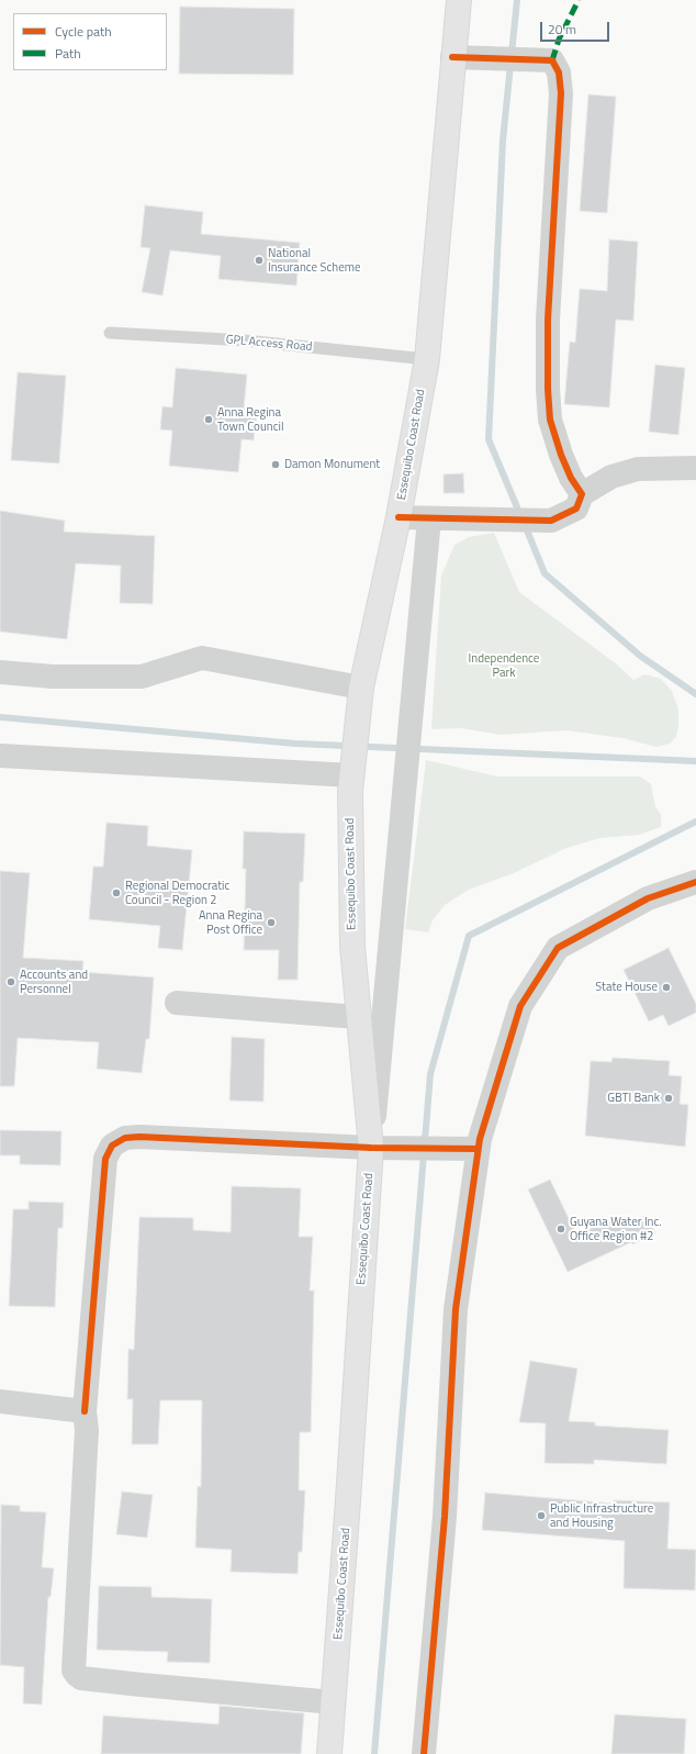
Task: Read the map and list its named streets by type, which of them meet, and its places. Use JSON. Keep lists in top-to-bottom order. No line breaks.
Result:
{"streets":{"main road":["Essequibo Coast Road"],"lane":["GPL Access Road"]},"crossings":[["GPL Access Road","Essequibo Coast Road"]],"parks":["Independence Park"],"places":["National Insurance Scheme","Anna Regina Town Council","Damon Monument","Regional Democratic Council - Region 2","Anna Regina Post Office","Accounts and Personnel","State House","GBTI Bank","Guyana Water Inc. Office Region #2","Public Infrastructure and Housing"],"legend":["Cycle path","Path"],"scale_bar":"20 m"}
